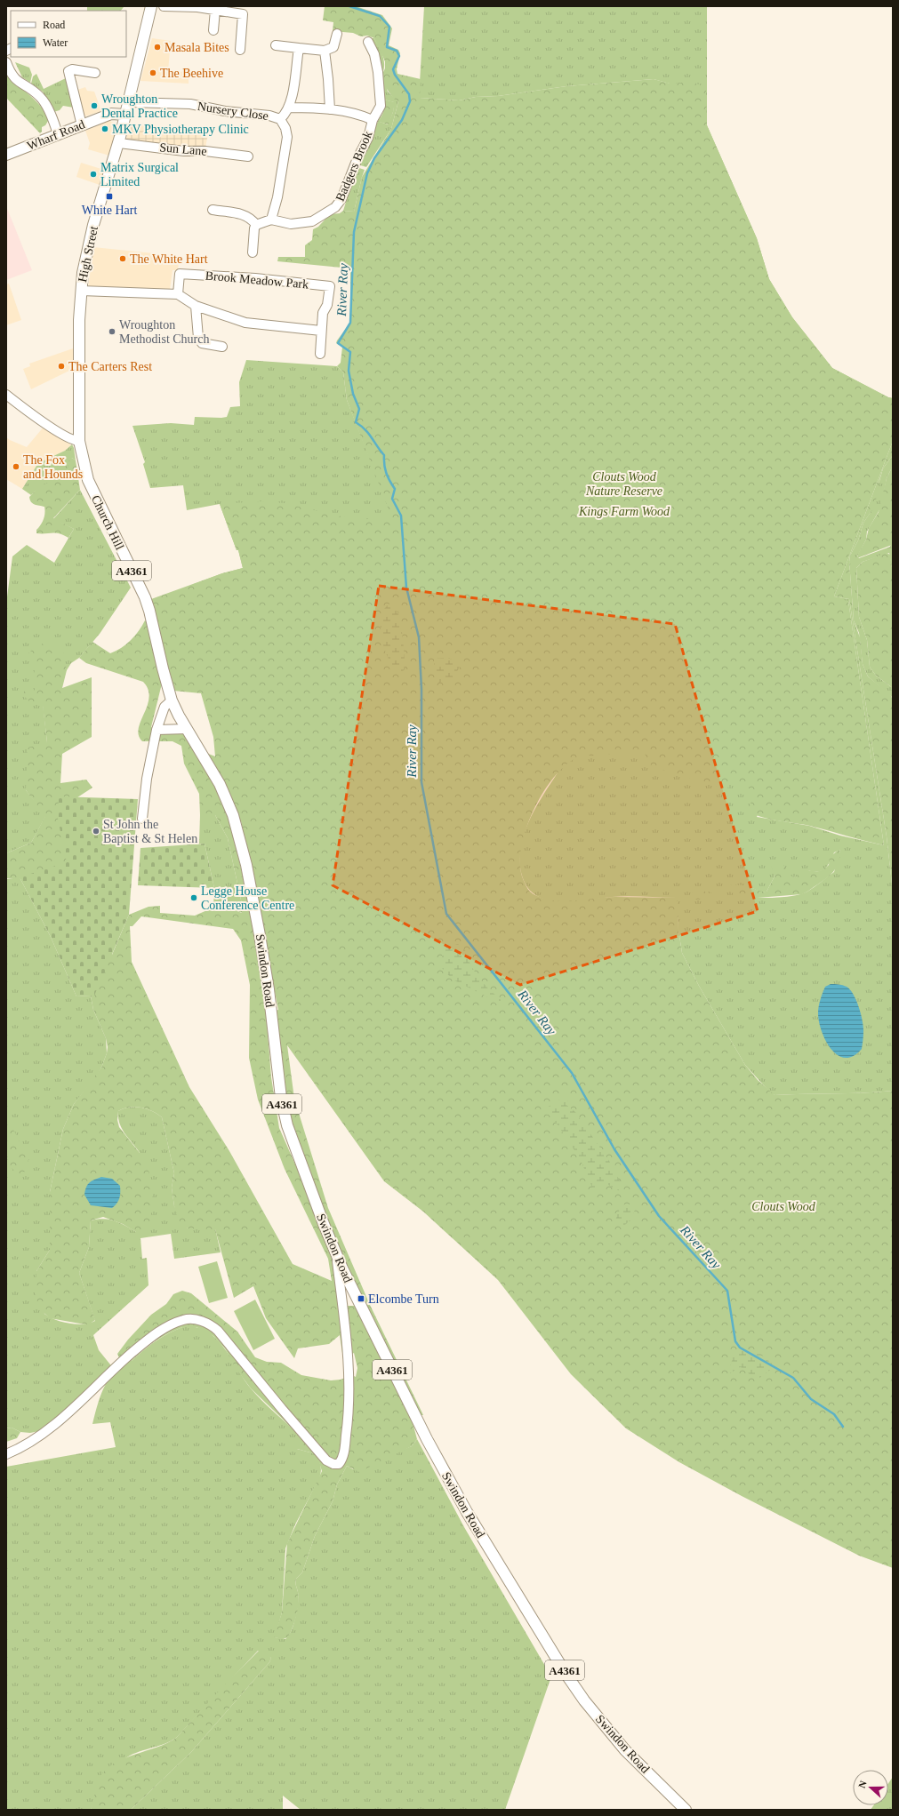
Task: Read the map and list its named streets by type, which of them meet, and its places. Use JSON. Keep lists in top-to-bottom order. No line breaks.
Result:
{"streets":{"main road":["Wharf Road","High Street","Church Hill","A4361","Swindon Road"],"street":["Nursery Close","Sun Lane","Badgers Brook","Brook Meadow Park"]},"crossings":[["Nursery Close","Badgers Brook"],["Nursery Close","High Street"],["Wharf Road","High Street"],["Sun Lane","High Street"],["High Street","Church Hill"],["Church Hill","Swindon Road"]],"water":["River Ray"],"parks":["Clouts Wood Nature Reserve","Kings Farm Wood","Clouts Wood"],"places":{"other":["Masala Bites","The Beehive","Wroughton Dental Practice","MKV Physiotherapy Clinic","Matrix Surgical Limited","The White Hart","Wroughton Methodist Church","The Carters Rest","The Fox and Hounds","St John the Baptist & St Helen","Legge House Conference Centre"],"transit":["White Hart","Elcombe Turn"]},"legend":["Road","Water"],"north":"left"}
